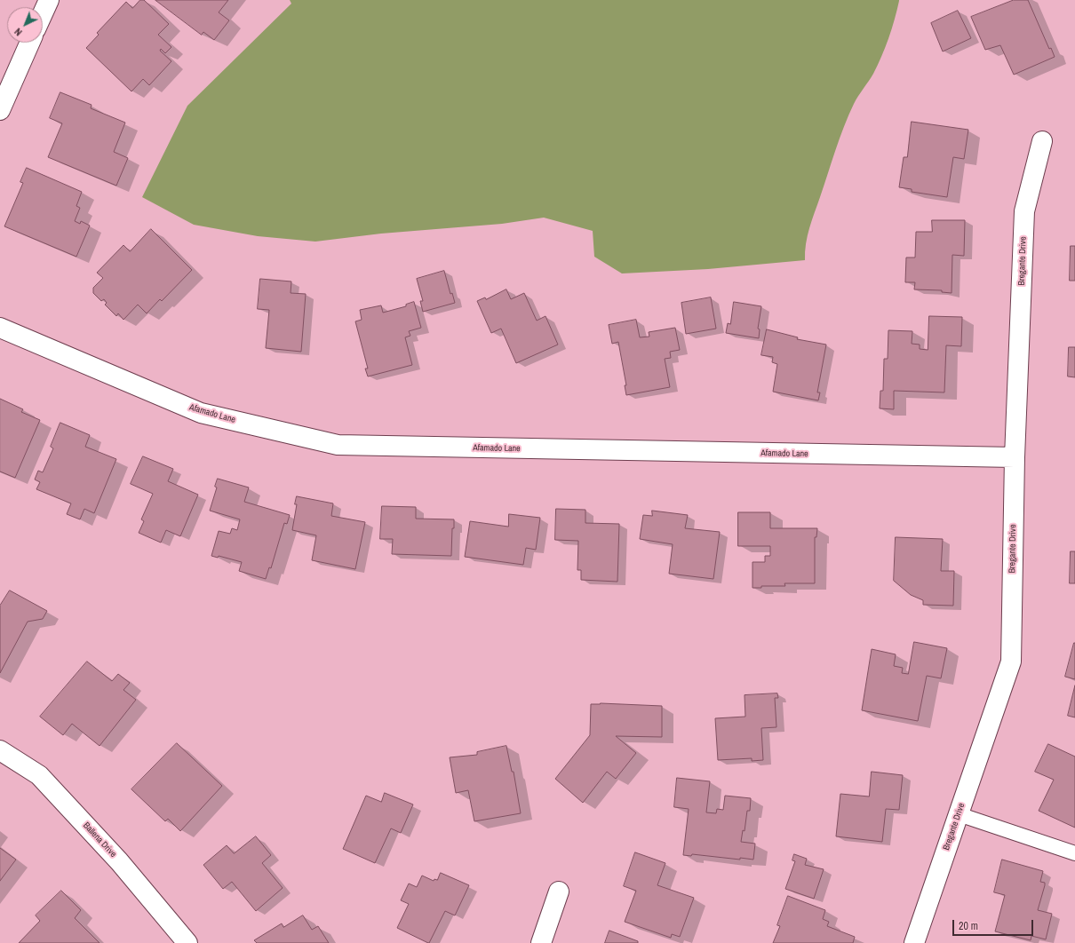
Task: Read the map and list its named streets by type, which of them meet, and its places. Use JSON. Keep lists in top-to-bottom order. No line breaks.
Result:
{"streets":{"street":["Bregante Drive","Afamado Lane","Ballena Drive"]},"crossings":[["Bregante Drive","Afamado Lane"]],"scale_bar":"20 m","north":"bottom left"}
